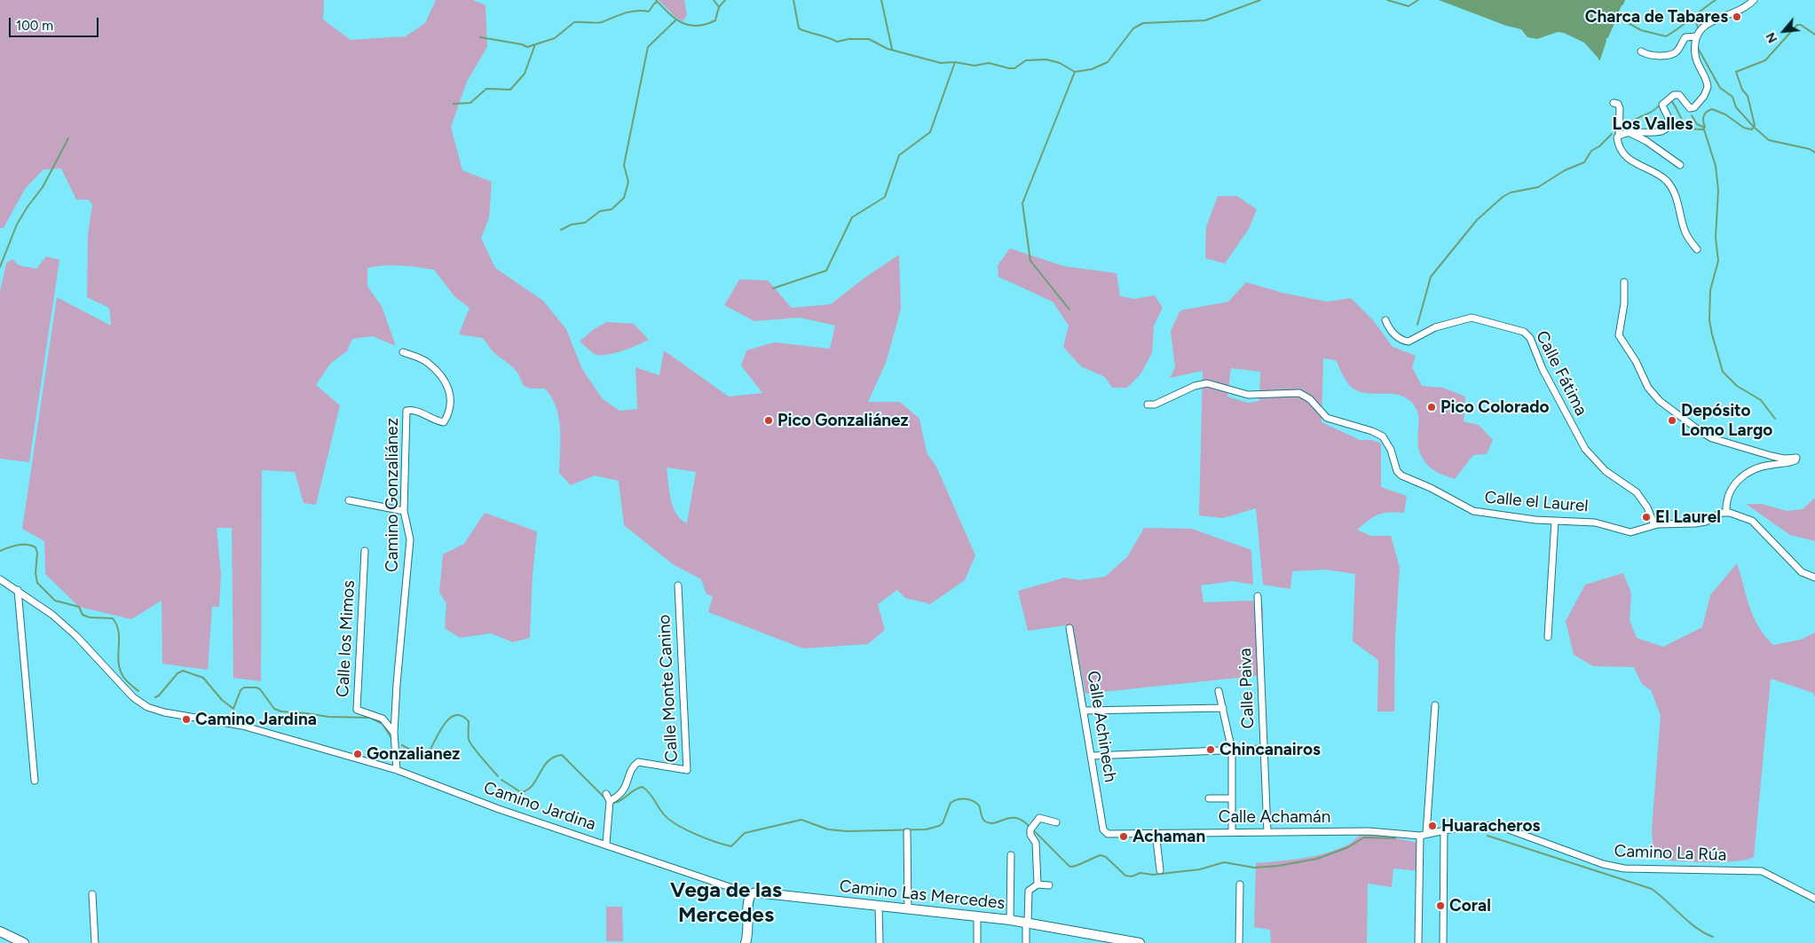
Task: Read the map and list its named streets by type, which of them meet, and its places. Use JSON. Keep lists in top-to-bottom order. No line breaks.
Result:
{"streets":{"main road":["Camino Las Mercedes"],"street":["Calle Fátima","Camino Gonzaliánez","Calle el Laurel","Calle los Mimos","Calle Monte Canino","Calle Paiva","Calle Achinech","Camino Jardina","Calle Achamán","Camino La Rúa"]},"crossings":[["Calle Fátima","Calle el Laurel"],["Camino Gonzaliánez","Calle los Mimos"],["Camino Gonzaliánez","Camino Jardina"],["Calle Paiva","Calle Achamán"],["Calle Achinech","Calle Achamán"],["Camino Jardina","Camino Las Mercedes"],["Calle Achamán","Camino La Rúa"]],"districts":["Los Valles","Vega de las Mercedes"],"places":["Charca de Tabares","Pico Colorado","Pico Gonzaliánez","Depósito Lomo Largo","El Laurel","Camino Jardina","Chincanairos","Gonzalianez","Huaracheros","Achaman","Coral"],"scale_bar":"100 m","north":"bottom left"}
